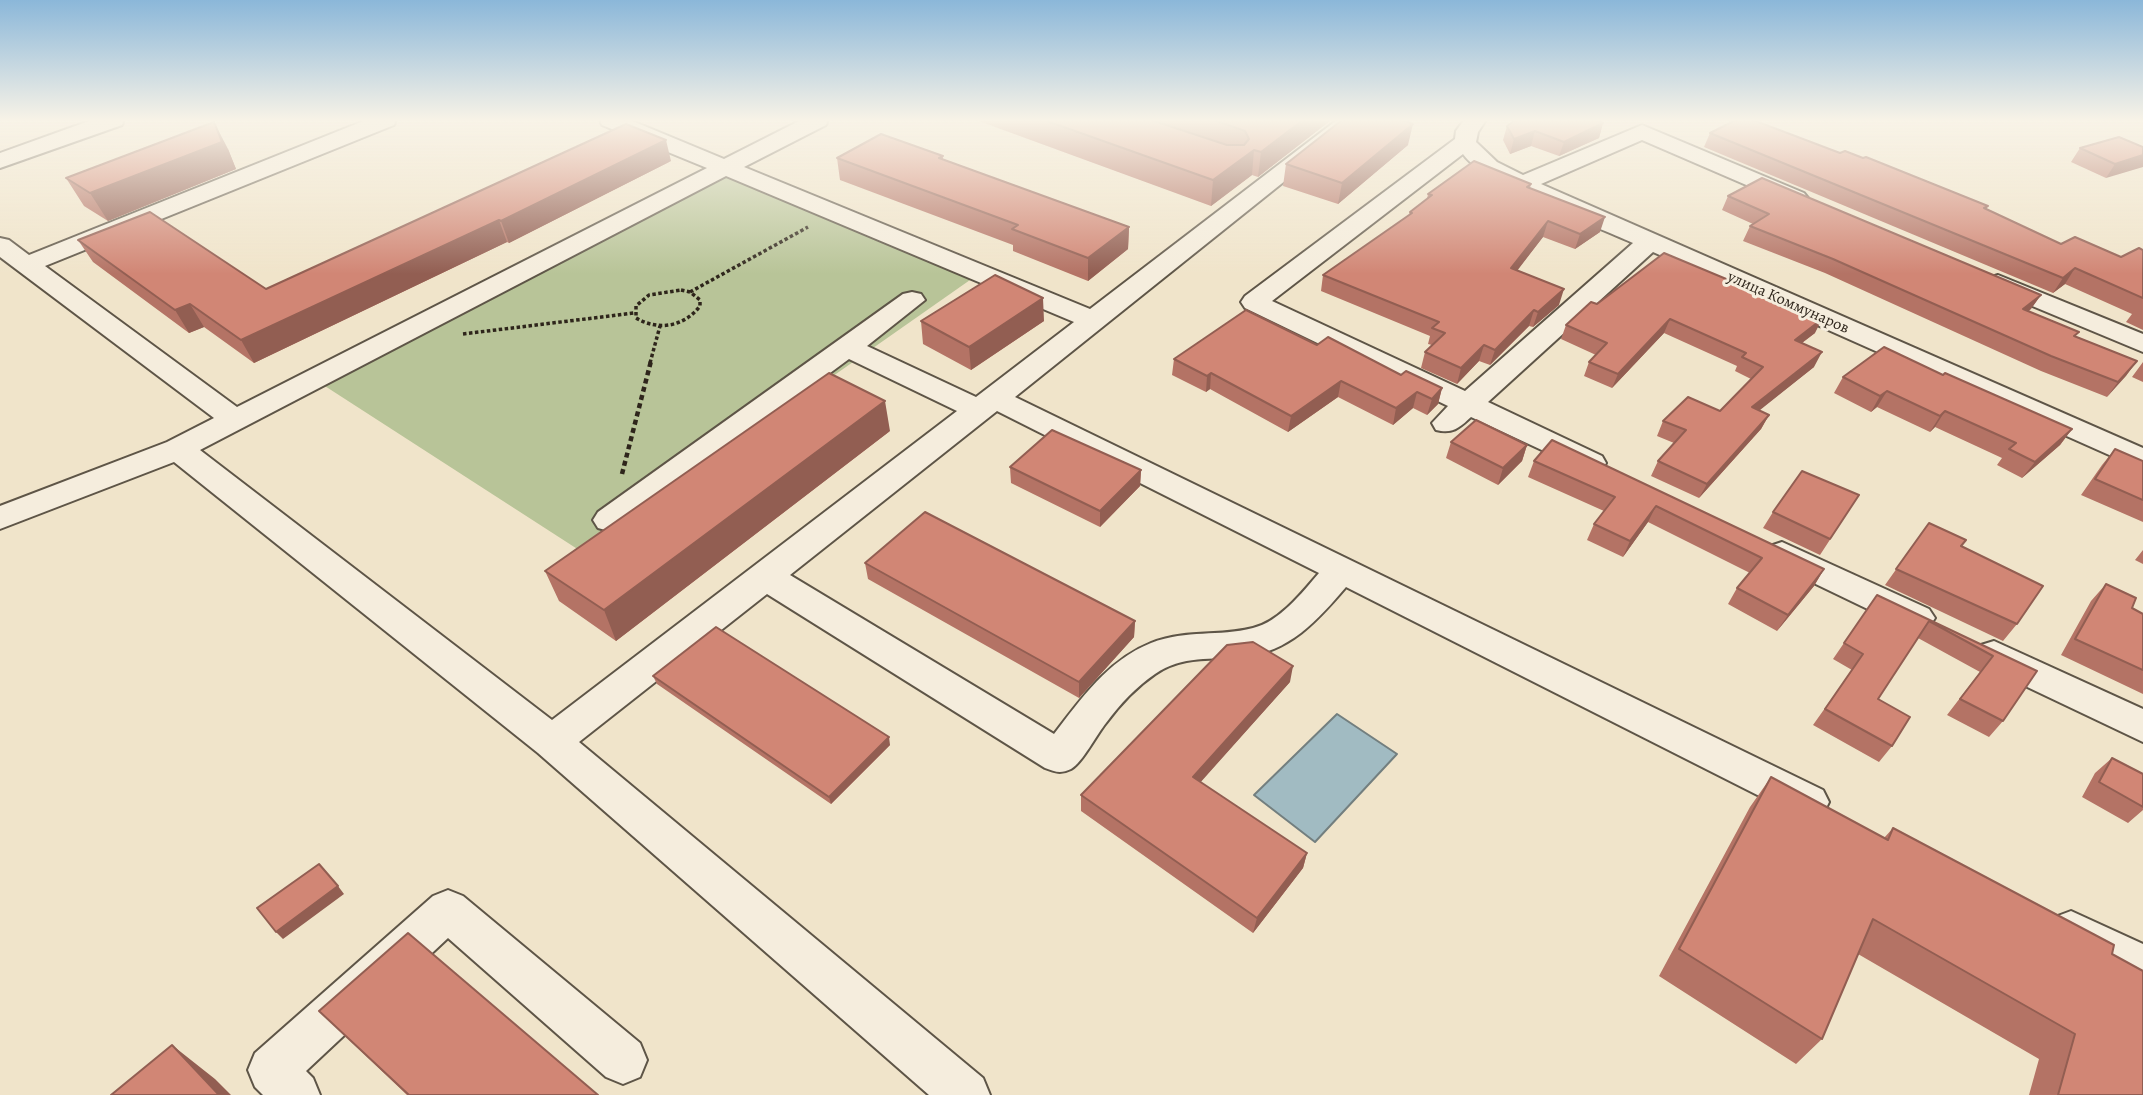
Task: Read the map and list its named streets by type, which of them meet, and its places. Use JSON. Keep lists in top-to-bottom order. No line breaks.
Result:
{"streets":{"street":["улица Коммунаров"]}}
